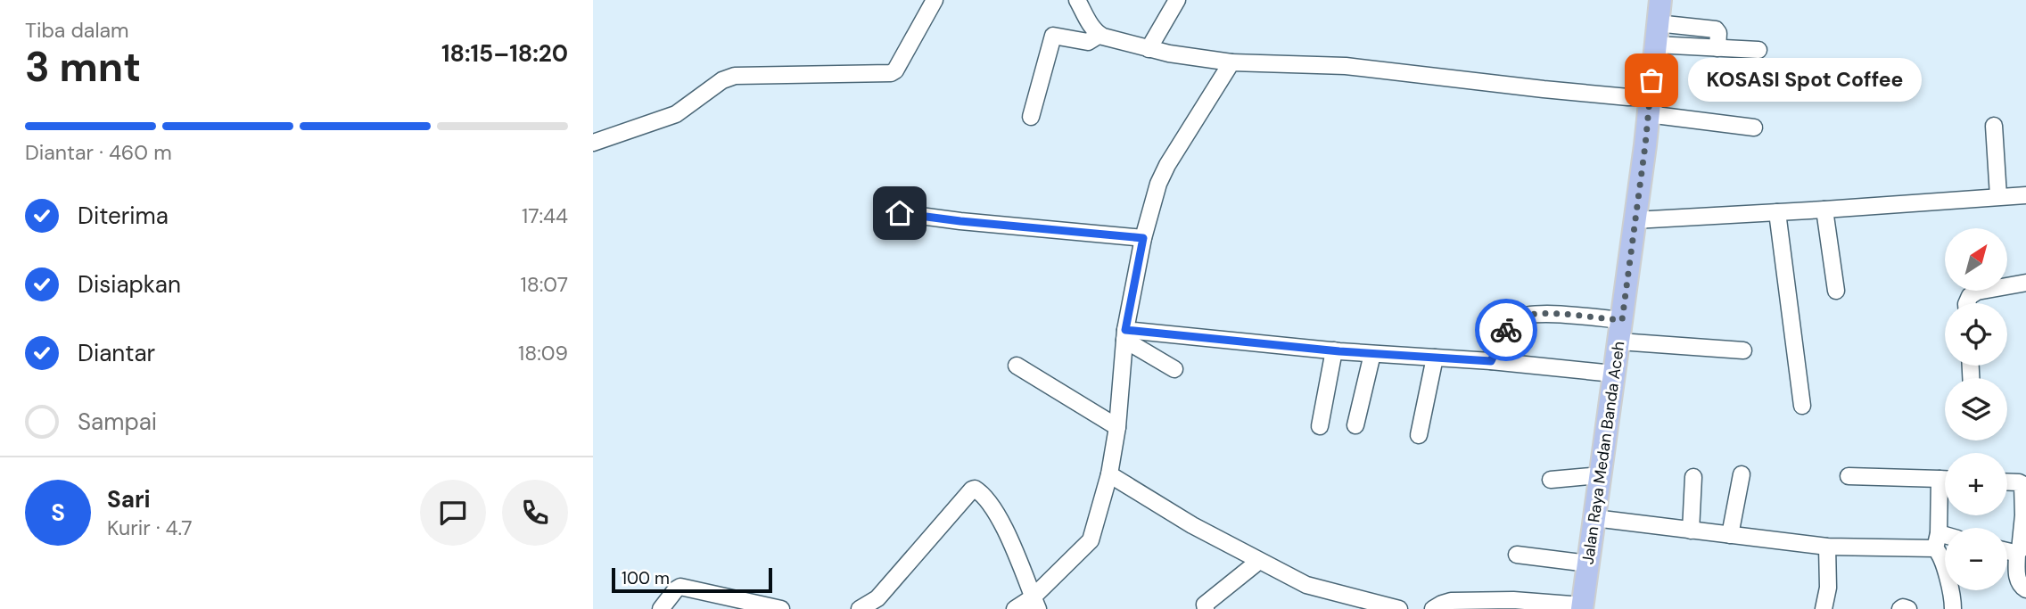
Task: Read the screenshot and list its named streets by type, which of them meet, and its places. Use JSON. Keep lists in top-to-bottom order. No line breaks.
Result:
{"streets":{"highway":["Jalan Raya Medan Banda Aceh"]},"places":["KOSASI Spot Coffee"],"scale_bar":"100 m","north":"top right","page":{"heading":["3 mnt","Tiba dalam","18:15–18:20"],"panel":["Sari","Kurir · 4.7"],"bubble":"KOSASI Spot Coffee","bar":"Diantar · 460 m","list":[["Diterima","17:44"],["Disiapkan","18:07"],["Diantar","18:09"],"Sampai"],"map_buttons":["+","−"],"round":"S","scale":"100 m"}}
